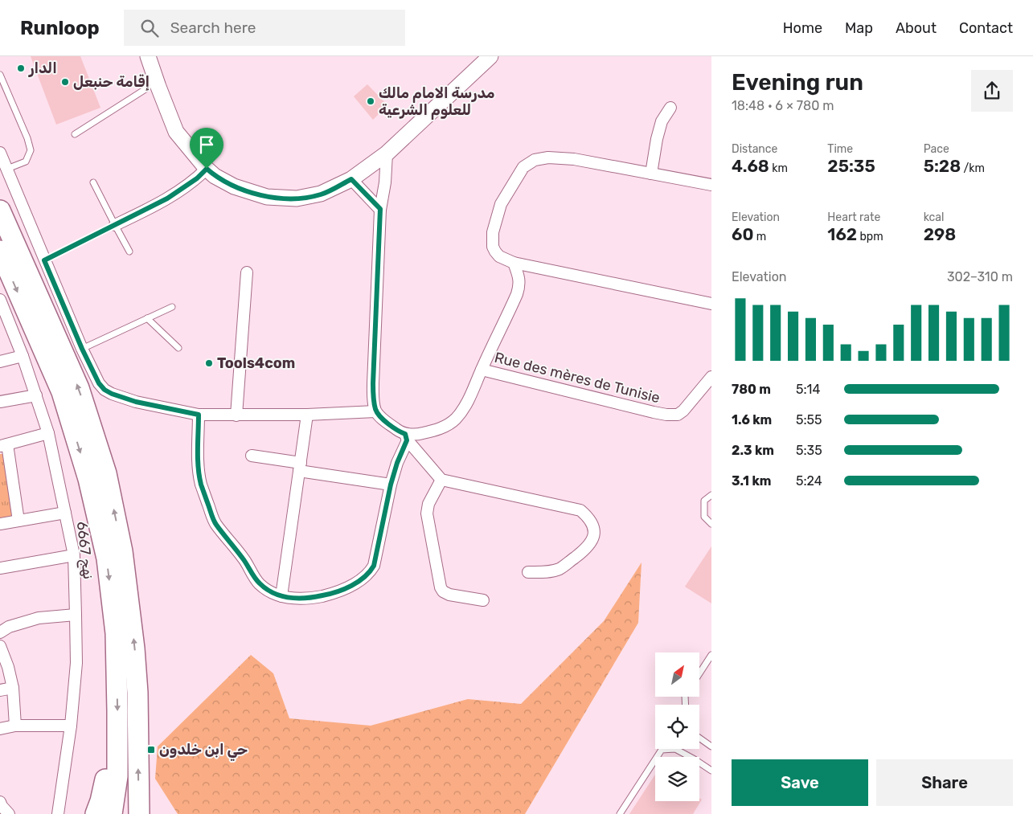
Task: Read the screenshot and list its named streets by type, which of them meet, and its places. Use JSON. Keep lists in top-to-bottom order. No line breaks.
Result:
{"streets":{"street":["Rue des mères de Tunisie","نهج 6667"]},"places":{"other":["الدار","إقامة حنبعل","مدرسة الامام مالك للعلوم الشرعية","Tools4com"],"transit":["حي ابن خلدون"]},"north":"top right","page":{"header":"Runloop","search":"Search here","nav":["Home","Map","About","Contact"],"heading":["Evening run","18:48 · 6 × 780 m"],"stats":[["Distance","4.68 km"],["Time","25:35"],["Pace","5:28 /km"],["Elevation","60 m"],["Heart rate","162 bpm"],["kcal","298"]],"chart":["Elevation","302–310 m"],"list":[{"name":"780 m","note":"5:14"},{"name":"1.6 km","note":"5:55"},{"name":"2.3 km","note":"5:35"},{"name":"3.1 km","note":"5:24"}],"buttons":["Save","Share"]}}
